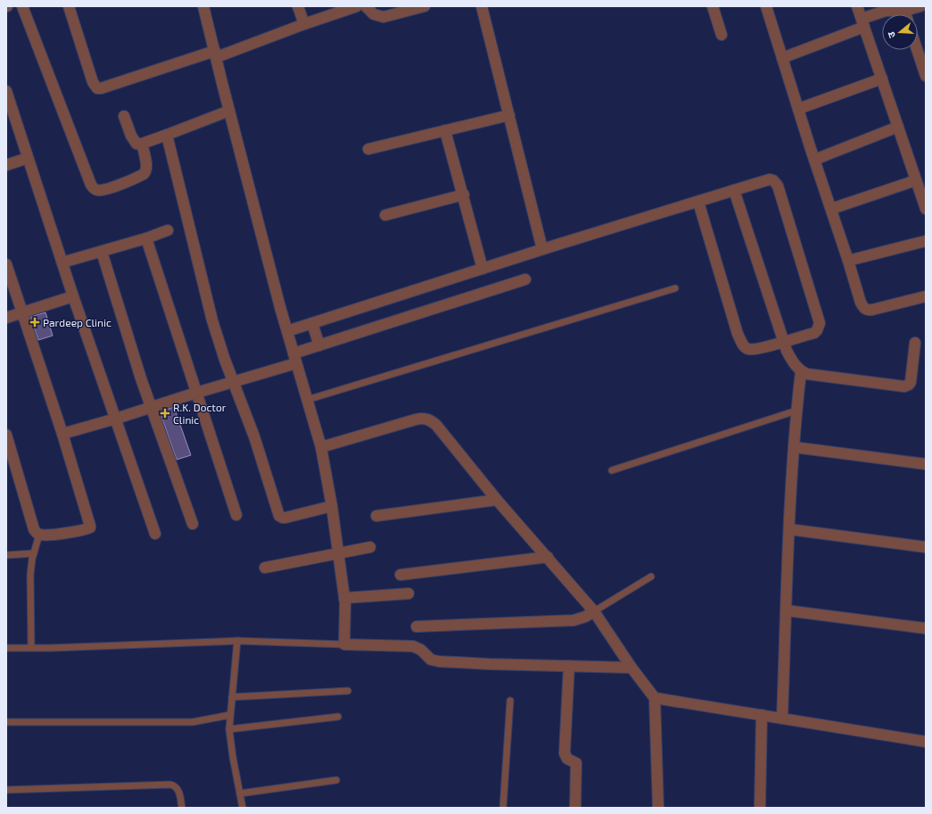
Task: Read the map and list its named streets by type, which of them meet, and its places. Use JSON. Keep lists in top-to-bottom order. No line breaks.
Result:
{"places":{"health":["Pardeep Clinic","R.K. Doctor Clinic"]},"north":"left"}
